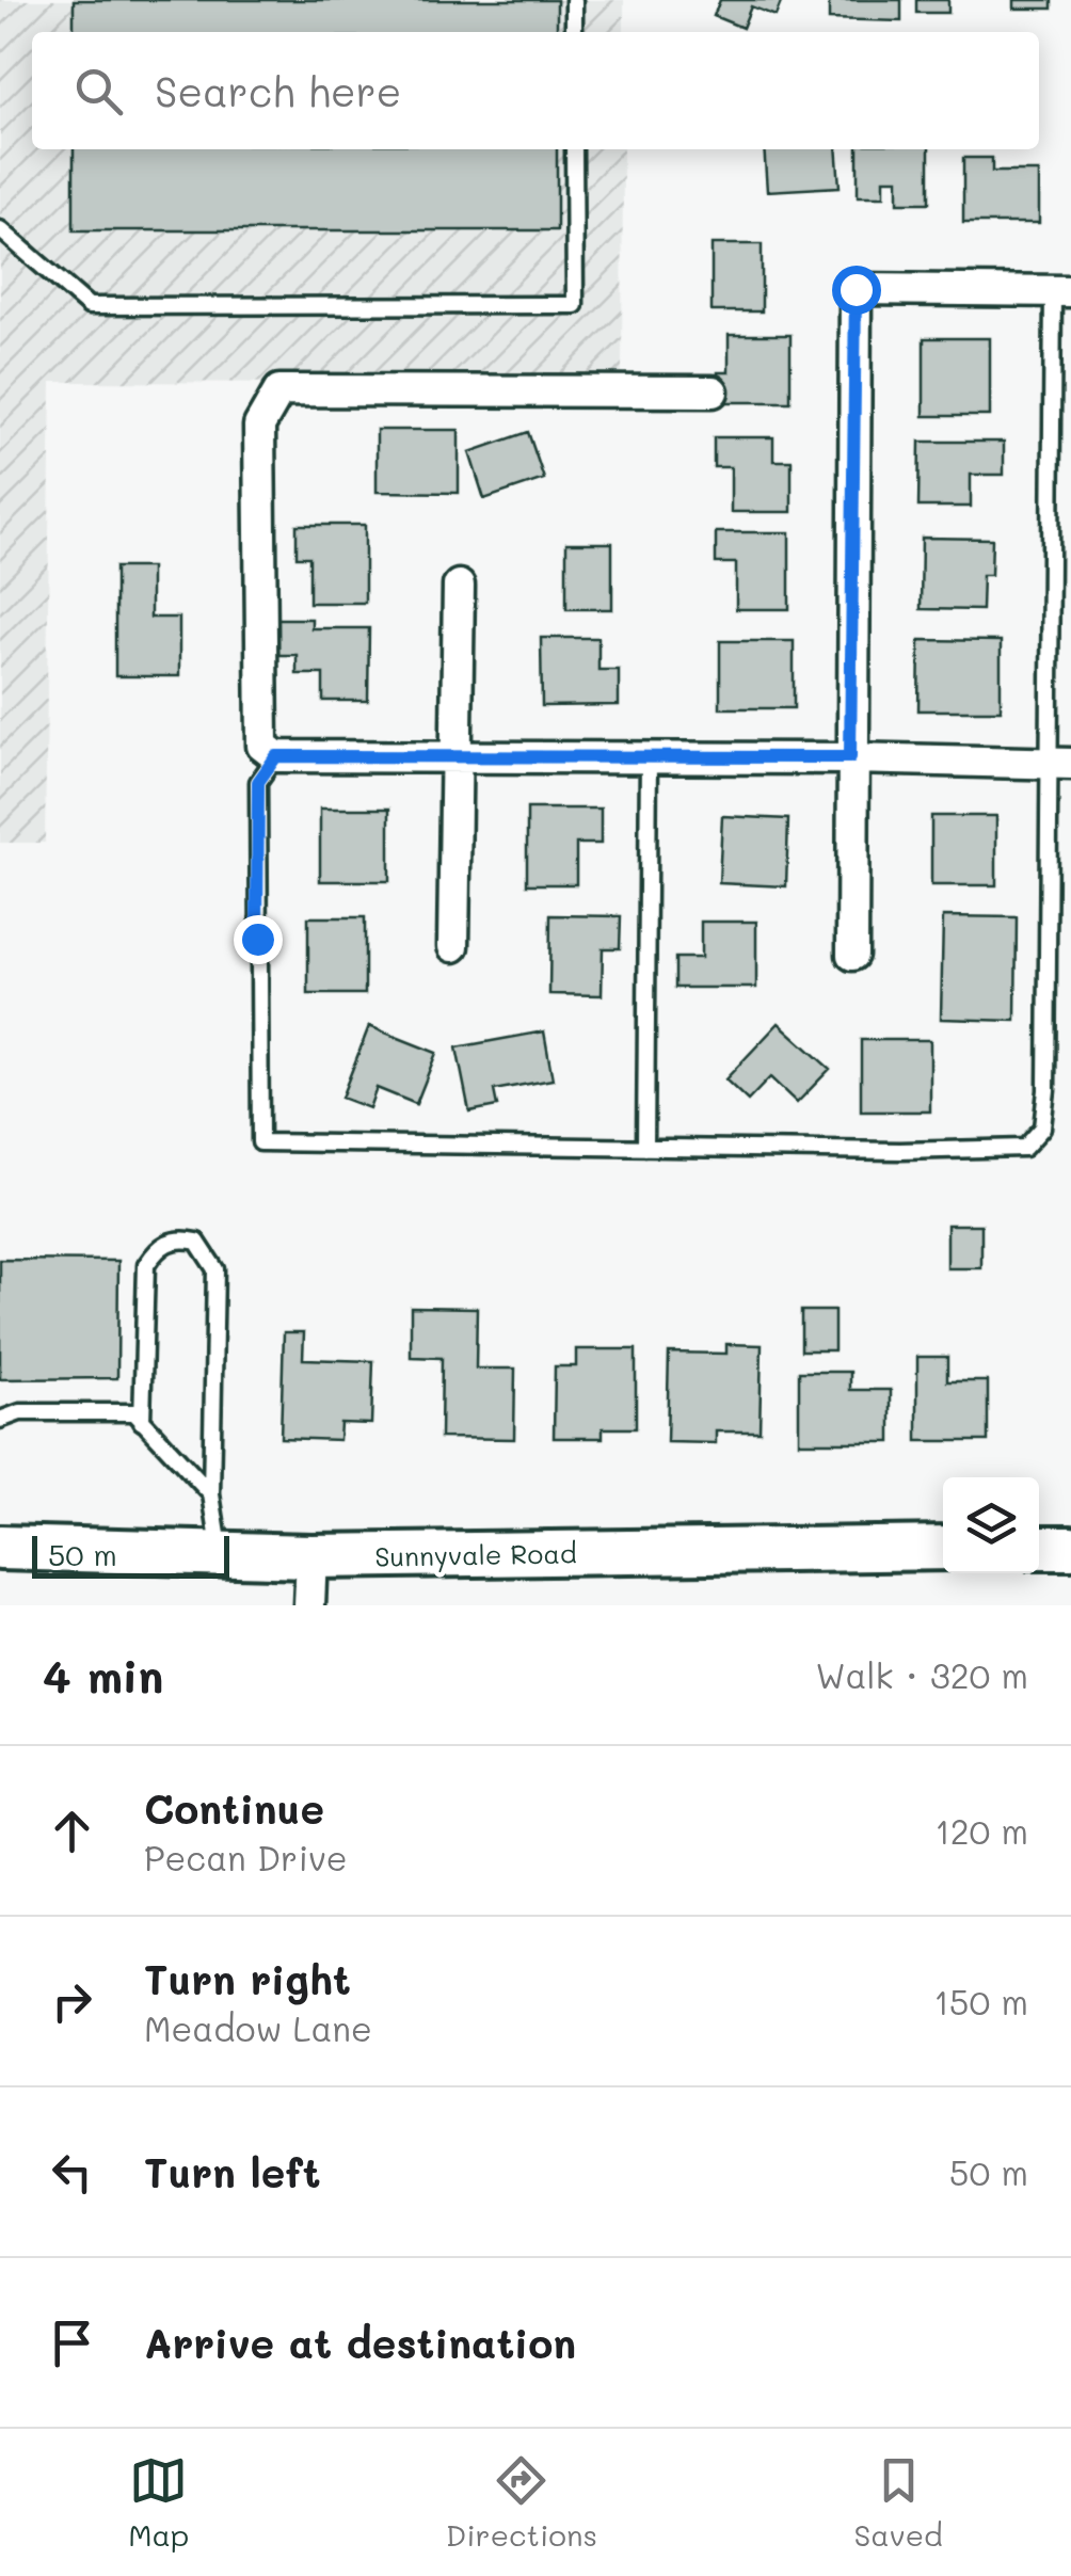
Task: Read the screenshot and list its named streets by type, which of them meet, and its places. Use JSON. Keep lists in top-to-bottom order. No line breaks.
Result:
{"streets":{"street":["Sunnyvale Road"]},"scale_bar":"50 m","page":{"search":"Search here","scale":"50 m","heading":["4 min","Walk · 320 m"],"list":[["Continue","Pecan Drive","120 m"],["Turn right","Meadow Lane","150 m"],["Turn left","50 m"],"Arrive at destination"],"nav":["Map","Directions","Saved"]}}
